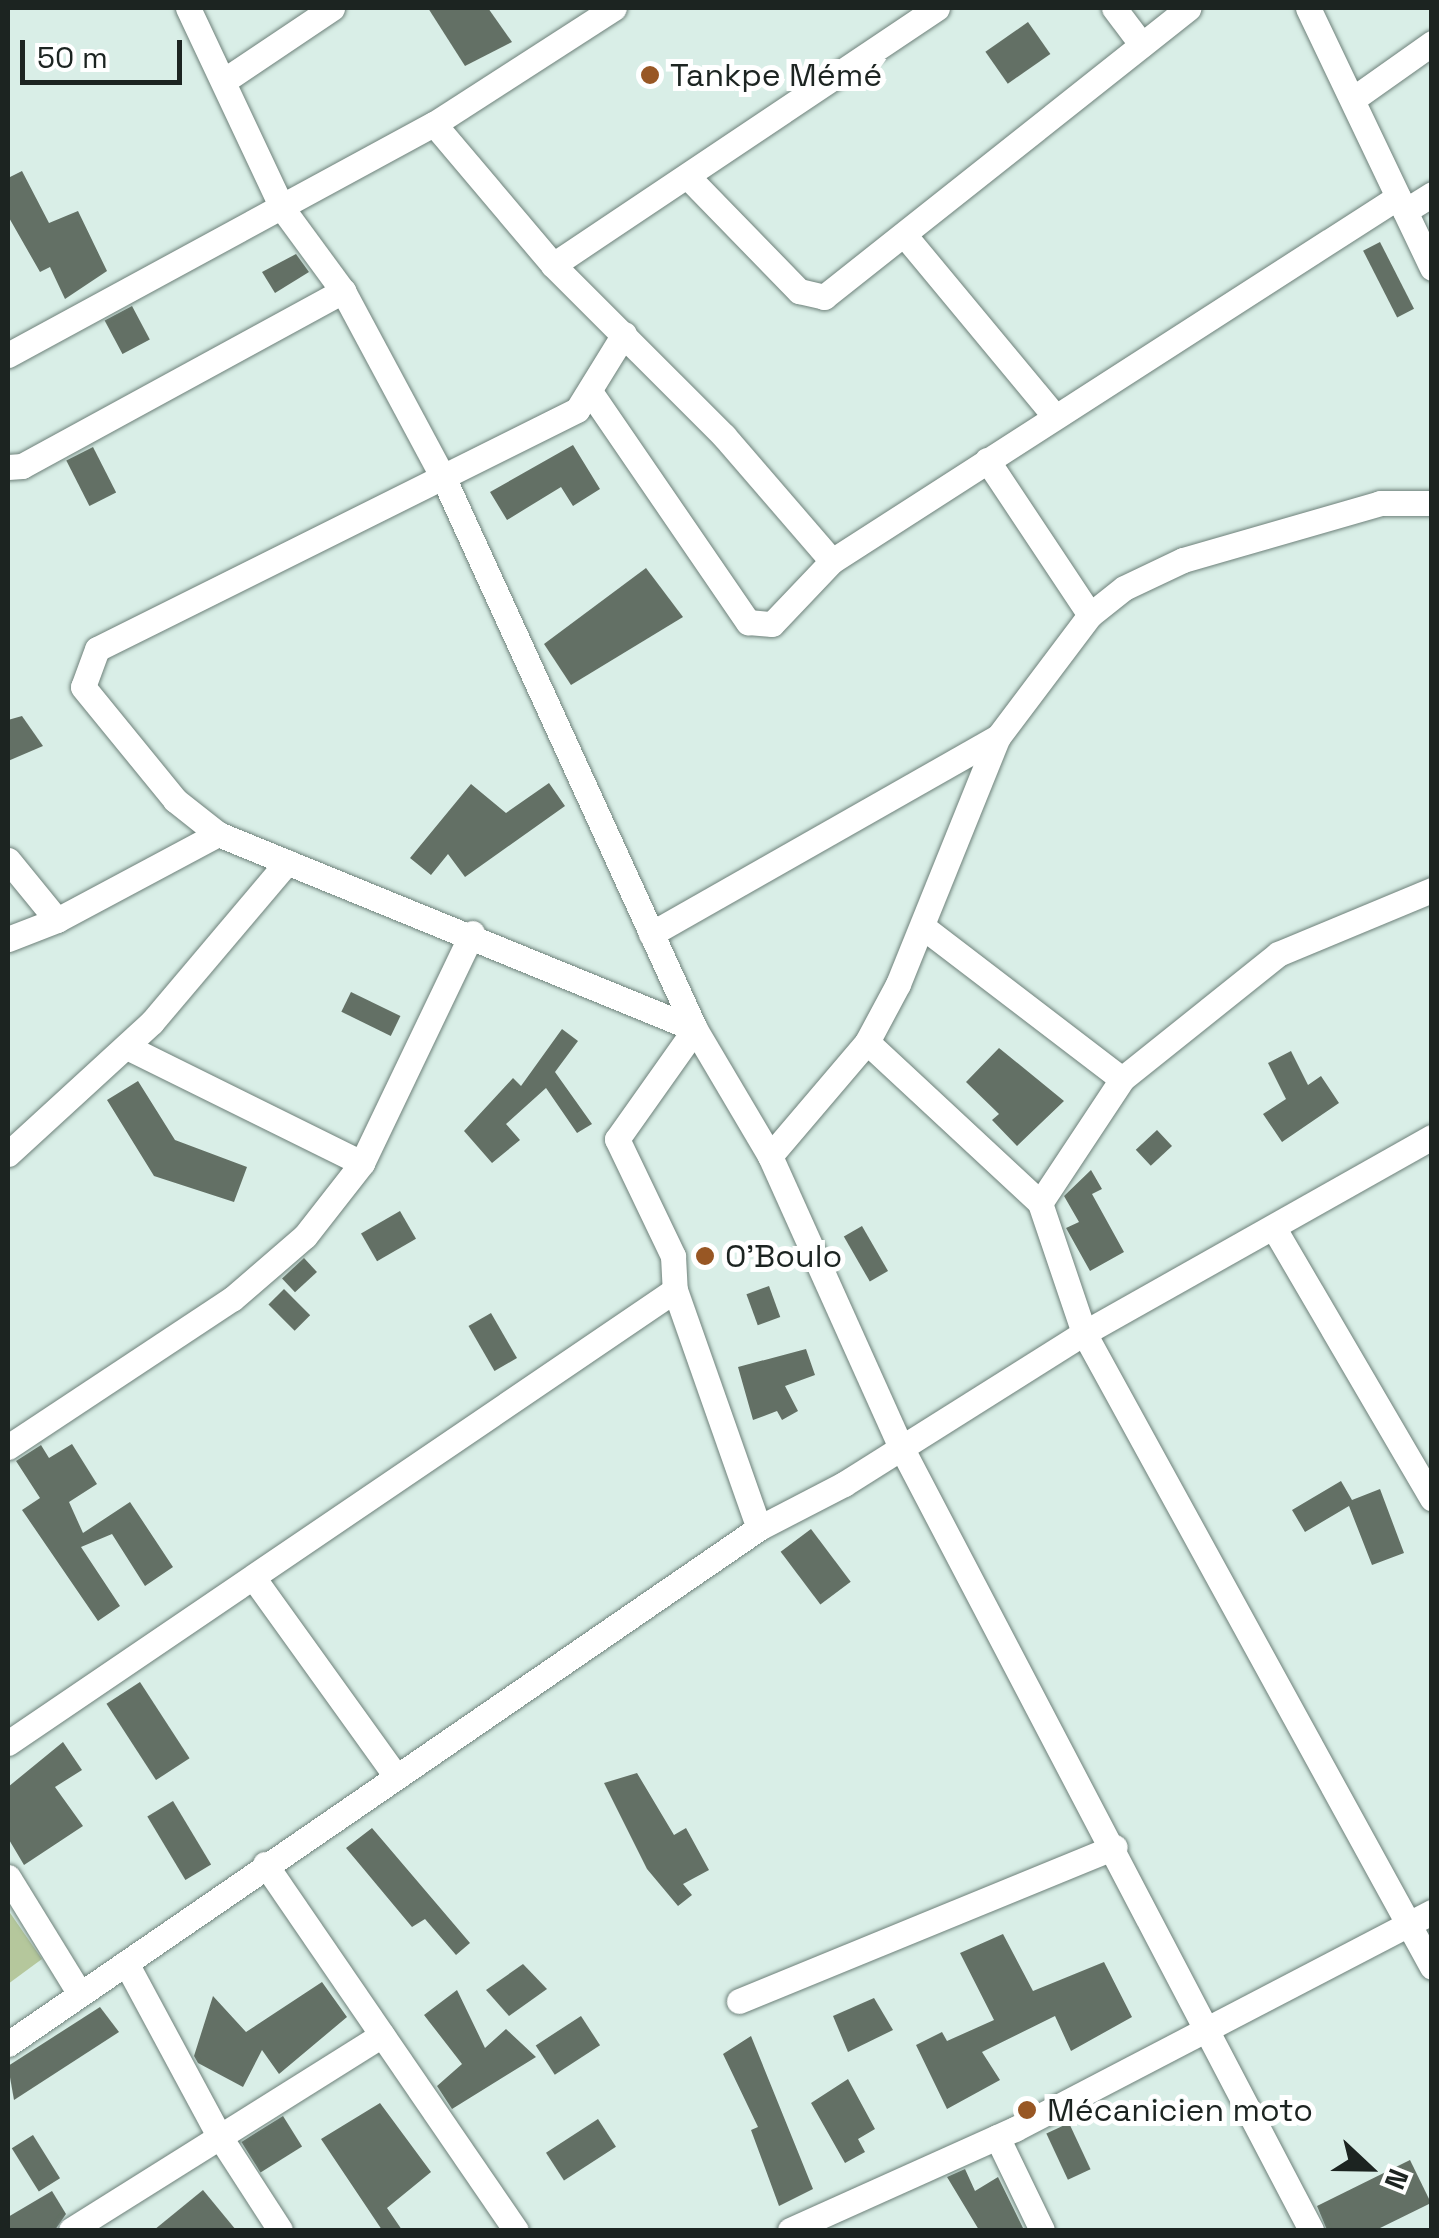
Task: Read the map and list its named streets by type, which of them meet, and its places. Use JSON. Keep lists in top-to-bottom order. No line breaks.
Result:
{"places":["Tankpe Mémé","O'Boulo","Mécanicien moto"],"scale_bar":"50 m","north":"right"}
